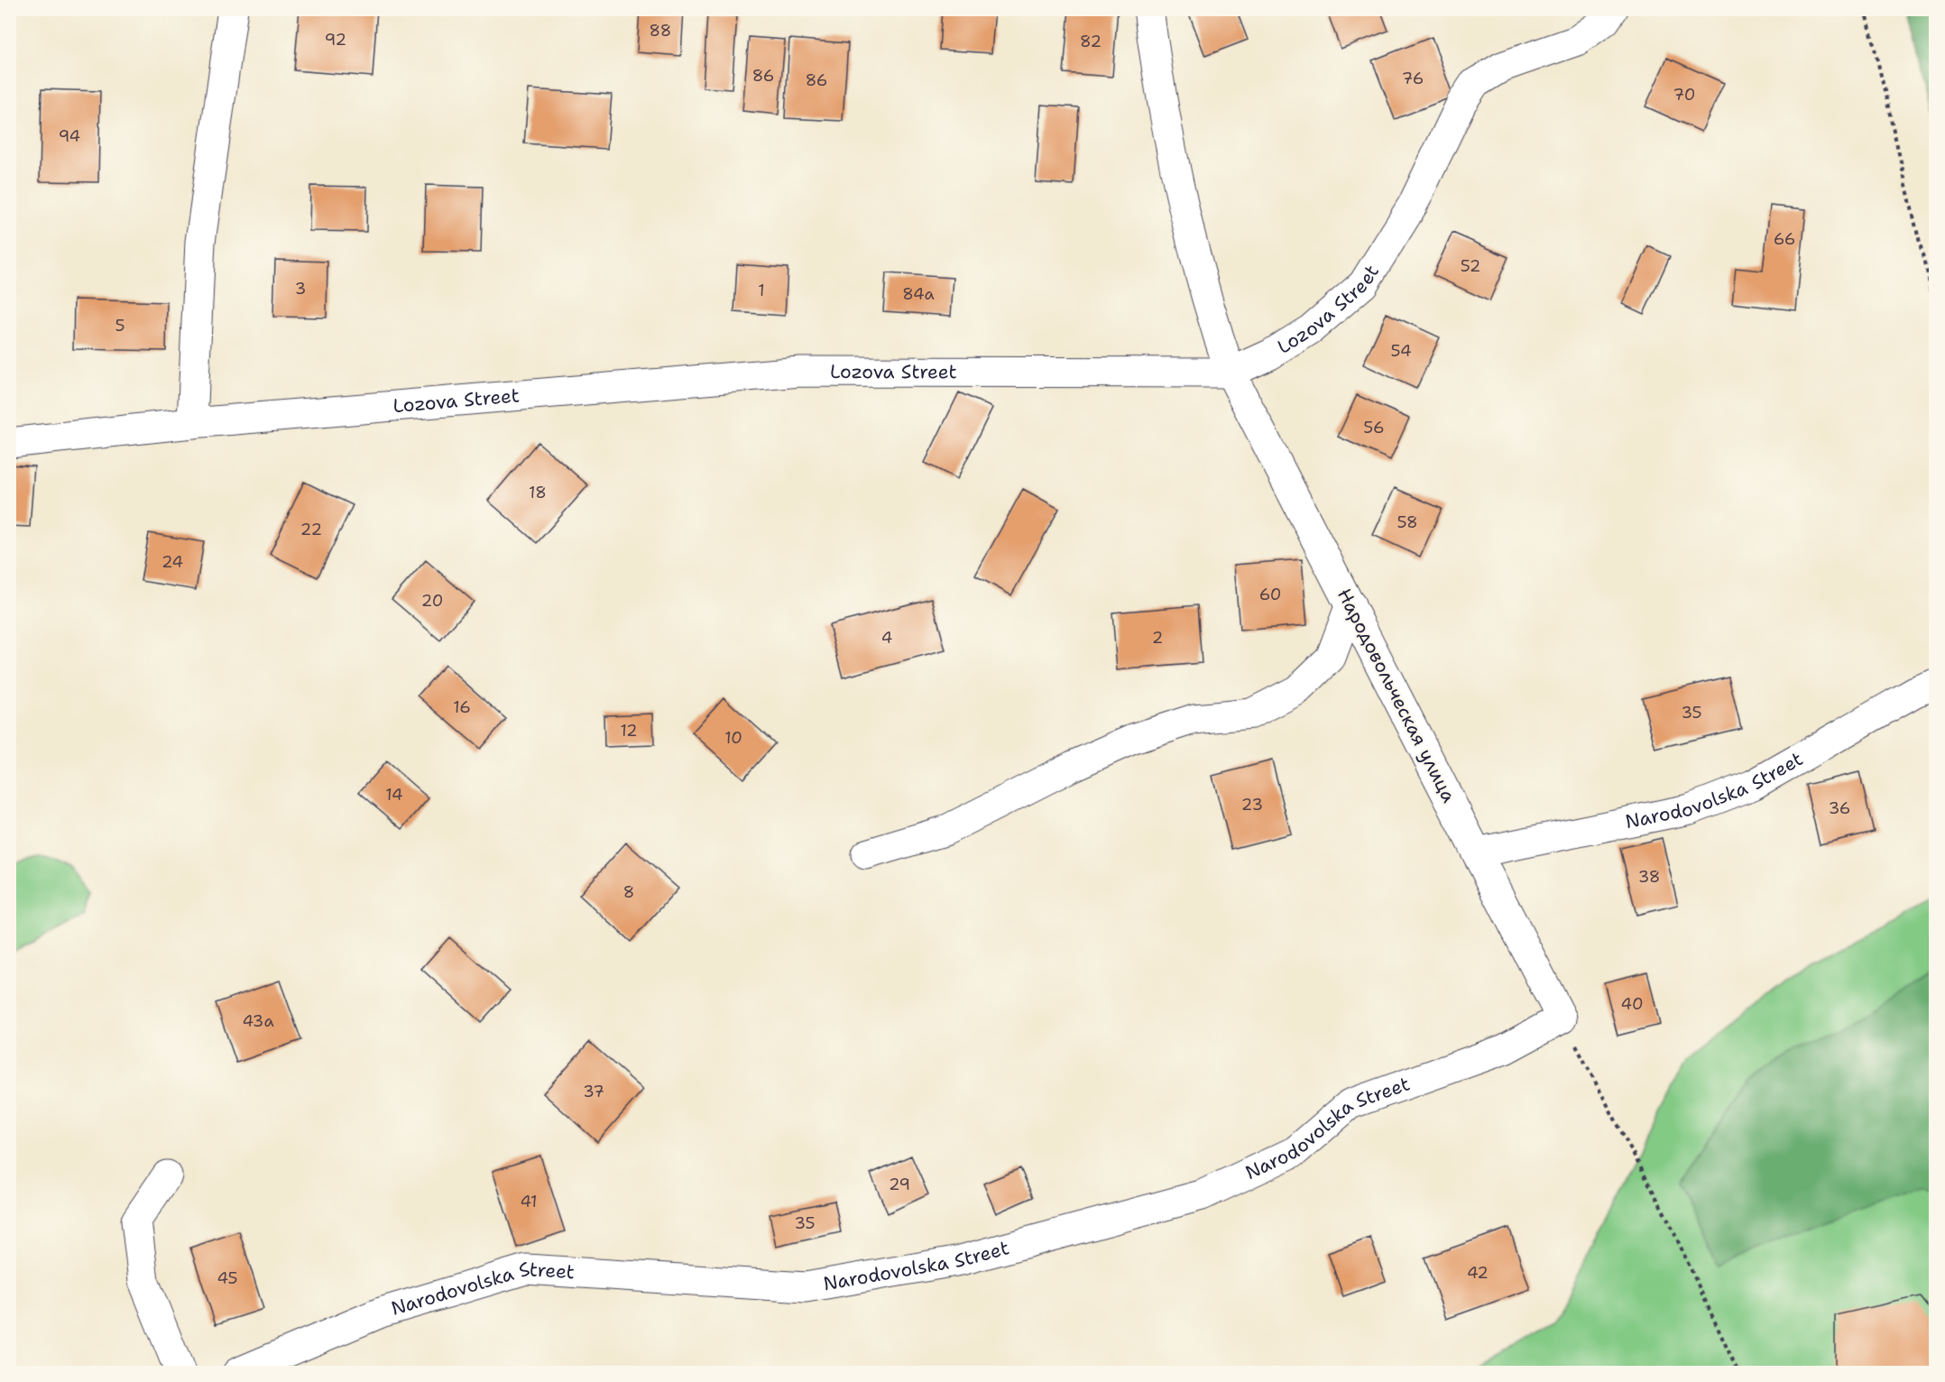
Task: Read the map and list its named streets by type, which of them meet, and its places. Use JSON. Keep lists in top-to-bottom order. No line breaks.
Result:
{"streets":{"street":["Lozova Street","Народовольческая улица","Narodovolska Street"]},"crossings":[["Lozova Street","Народовольческая улица"],["Народовольческая улица","Narodovolska Street"]],"house_numbers":["88","92","82","86","76","86","70","94","66","52","3","1","84а","5","54","56","18","58","22","24","60","20","4","2","16","35","12","10","14","23","36","38","8","40","43а","37","29","41","35","42","45"]}
